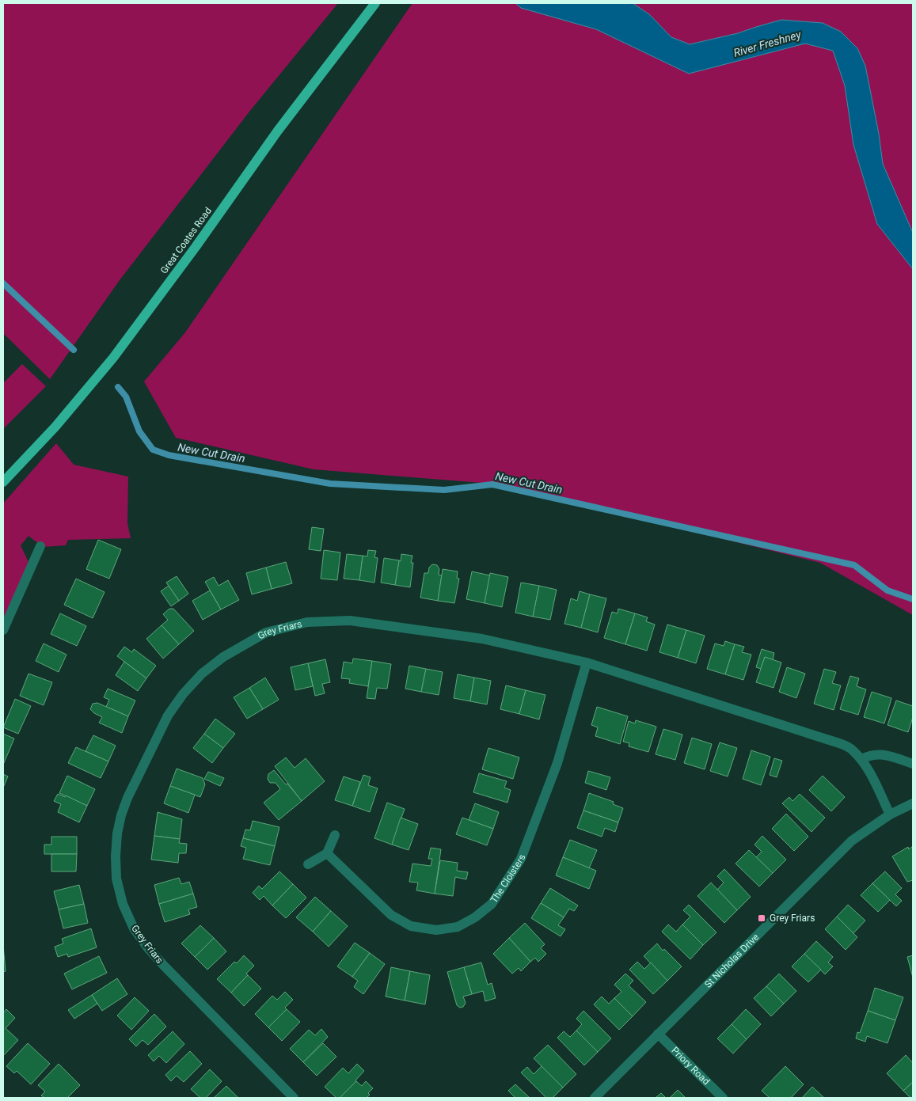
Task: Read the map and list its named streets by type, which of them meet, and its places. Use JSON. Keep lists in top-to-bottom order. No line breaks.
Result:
{"streets":{"main road":["Great Coates Road"],"street":["Grey Friars","The Cloisters","St Nicholas Drive","Priory Road"]},"crossings":[["Grey Friars","The Cloisters"],["Grey Friars","St Nicholas Drive"],["St Nicholas Drive","Priory Road"]],"water":["River Freshney","New Cut Drain"],"places":{"transit":["Grey Friars"]}}
